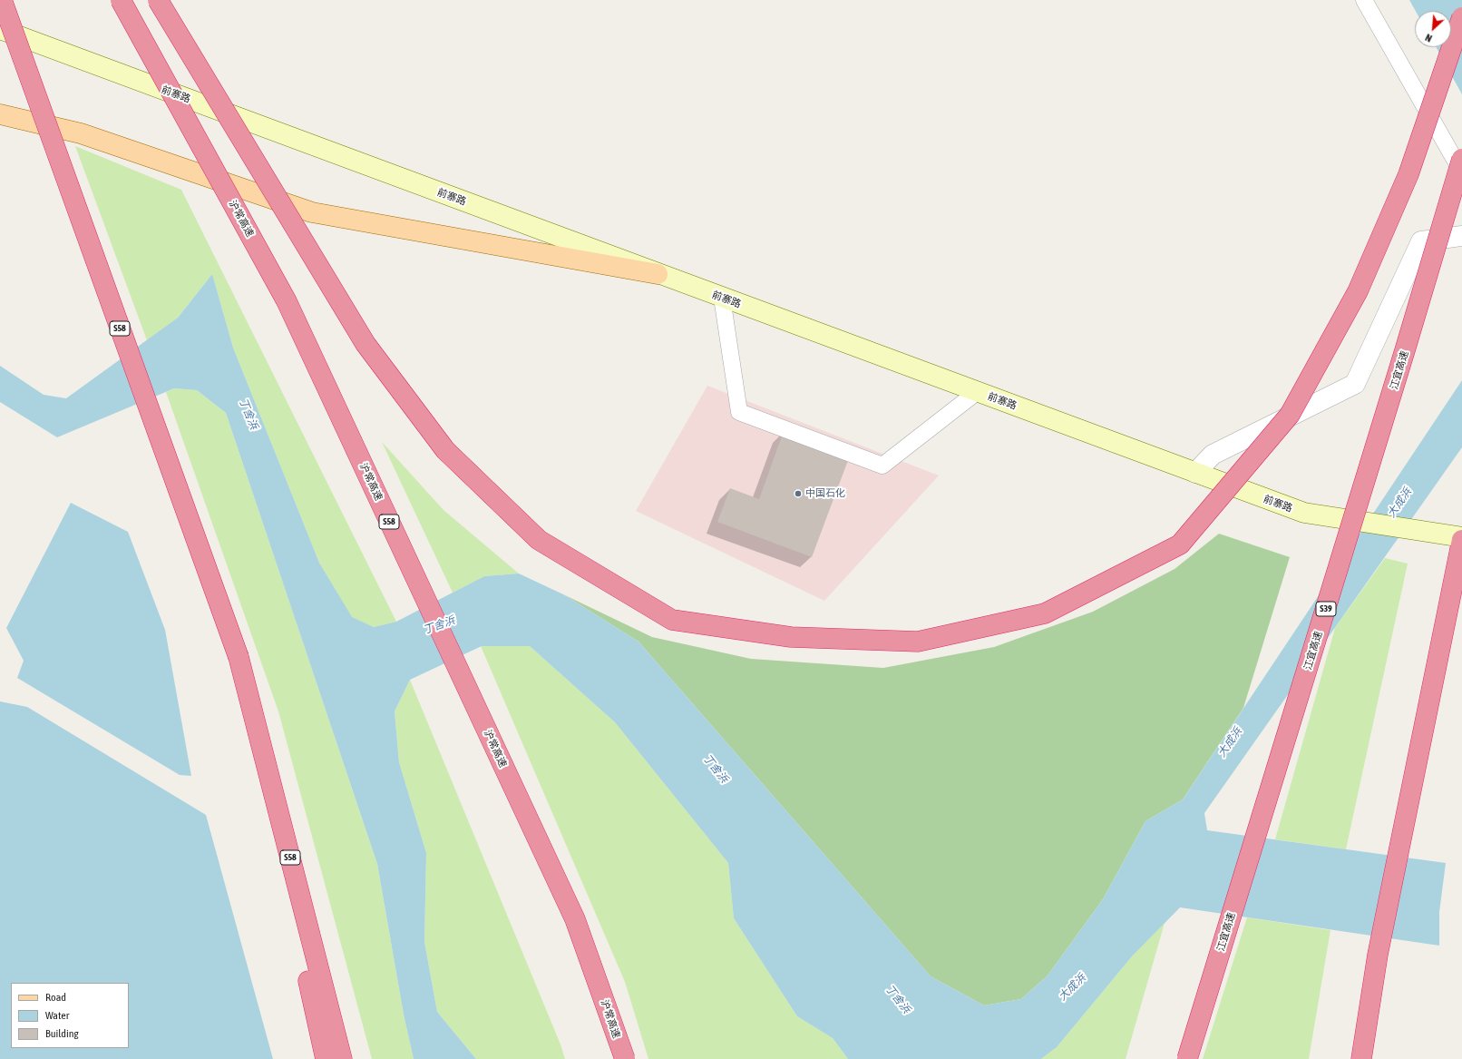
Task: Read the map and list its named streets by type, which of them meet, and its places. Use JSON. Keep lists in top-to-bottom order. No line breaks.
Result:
{"streets":{"highway":["沪常高速","S58","江宜高速","S39"],"main road":["前寨路"]},"water":["丁舍浜","大成浜"],"places":["中国石化"],"legend":["Road","Water","Building"],"north":"bottom left"}
